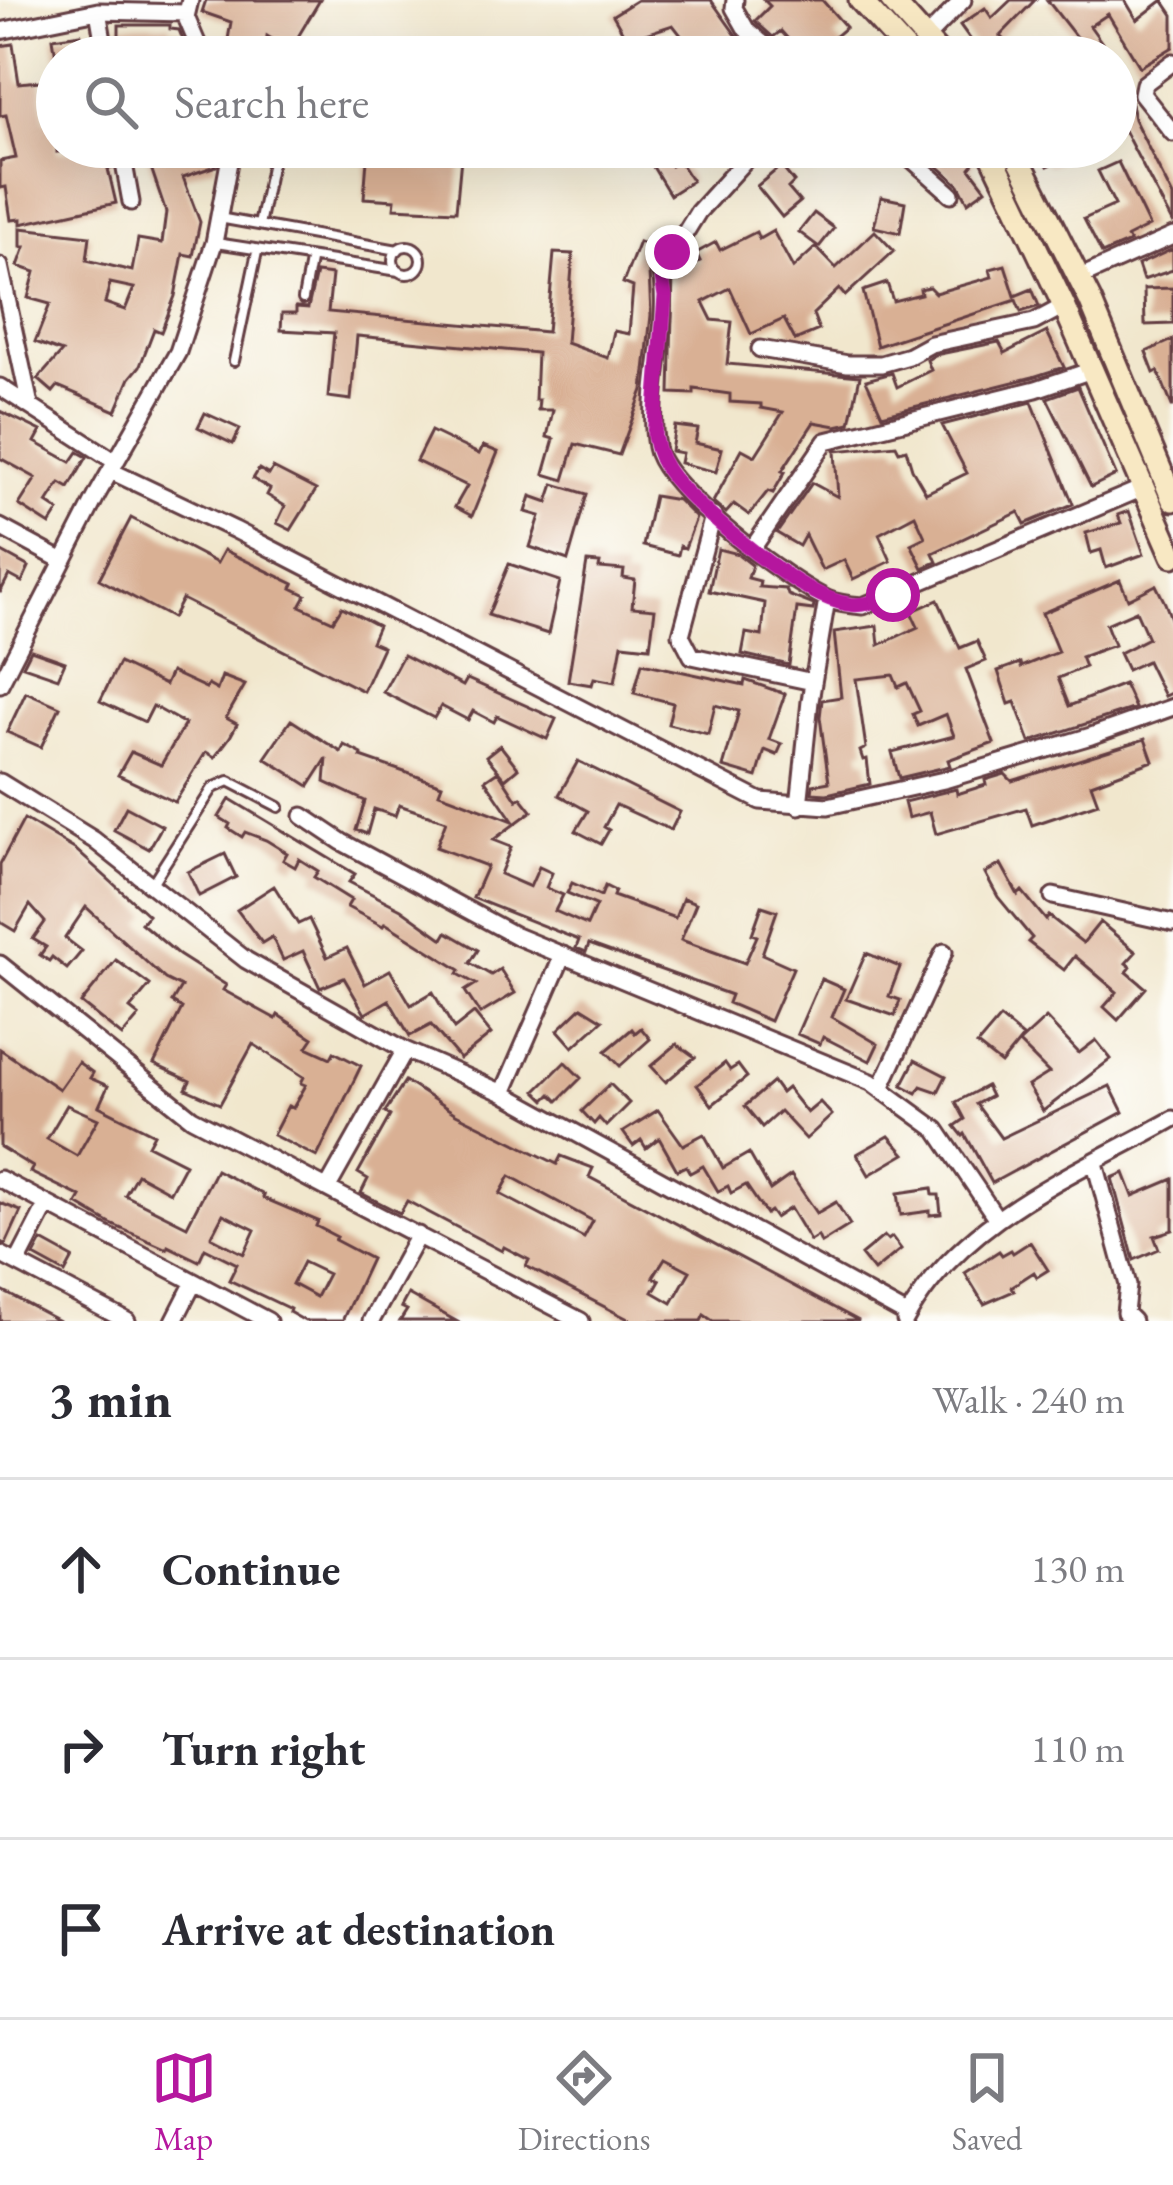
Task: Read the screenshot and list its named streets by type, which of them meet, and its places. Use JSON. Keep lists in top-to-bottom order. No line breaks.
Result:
{"page":{"search":"Search here","heading":["3 min","Walk · 240 m"],"list":[["Continue","130 m"],["Turn right","110 m"],"Arrive at destination"],"nav":["Map","Directions","Saved"]}}
